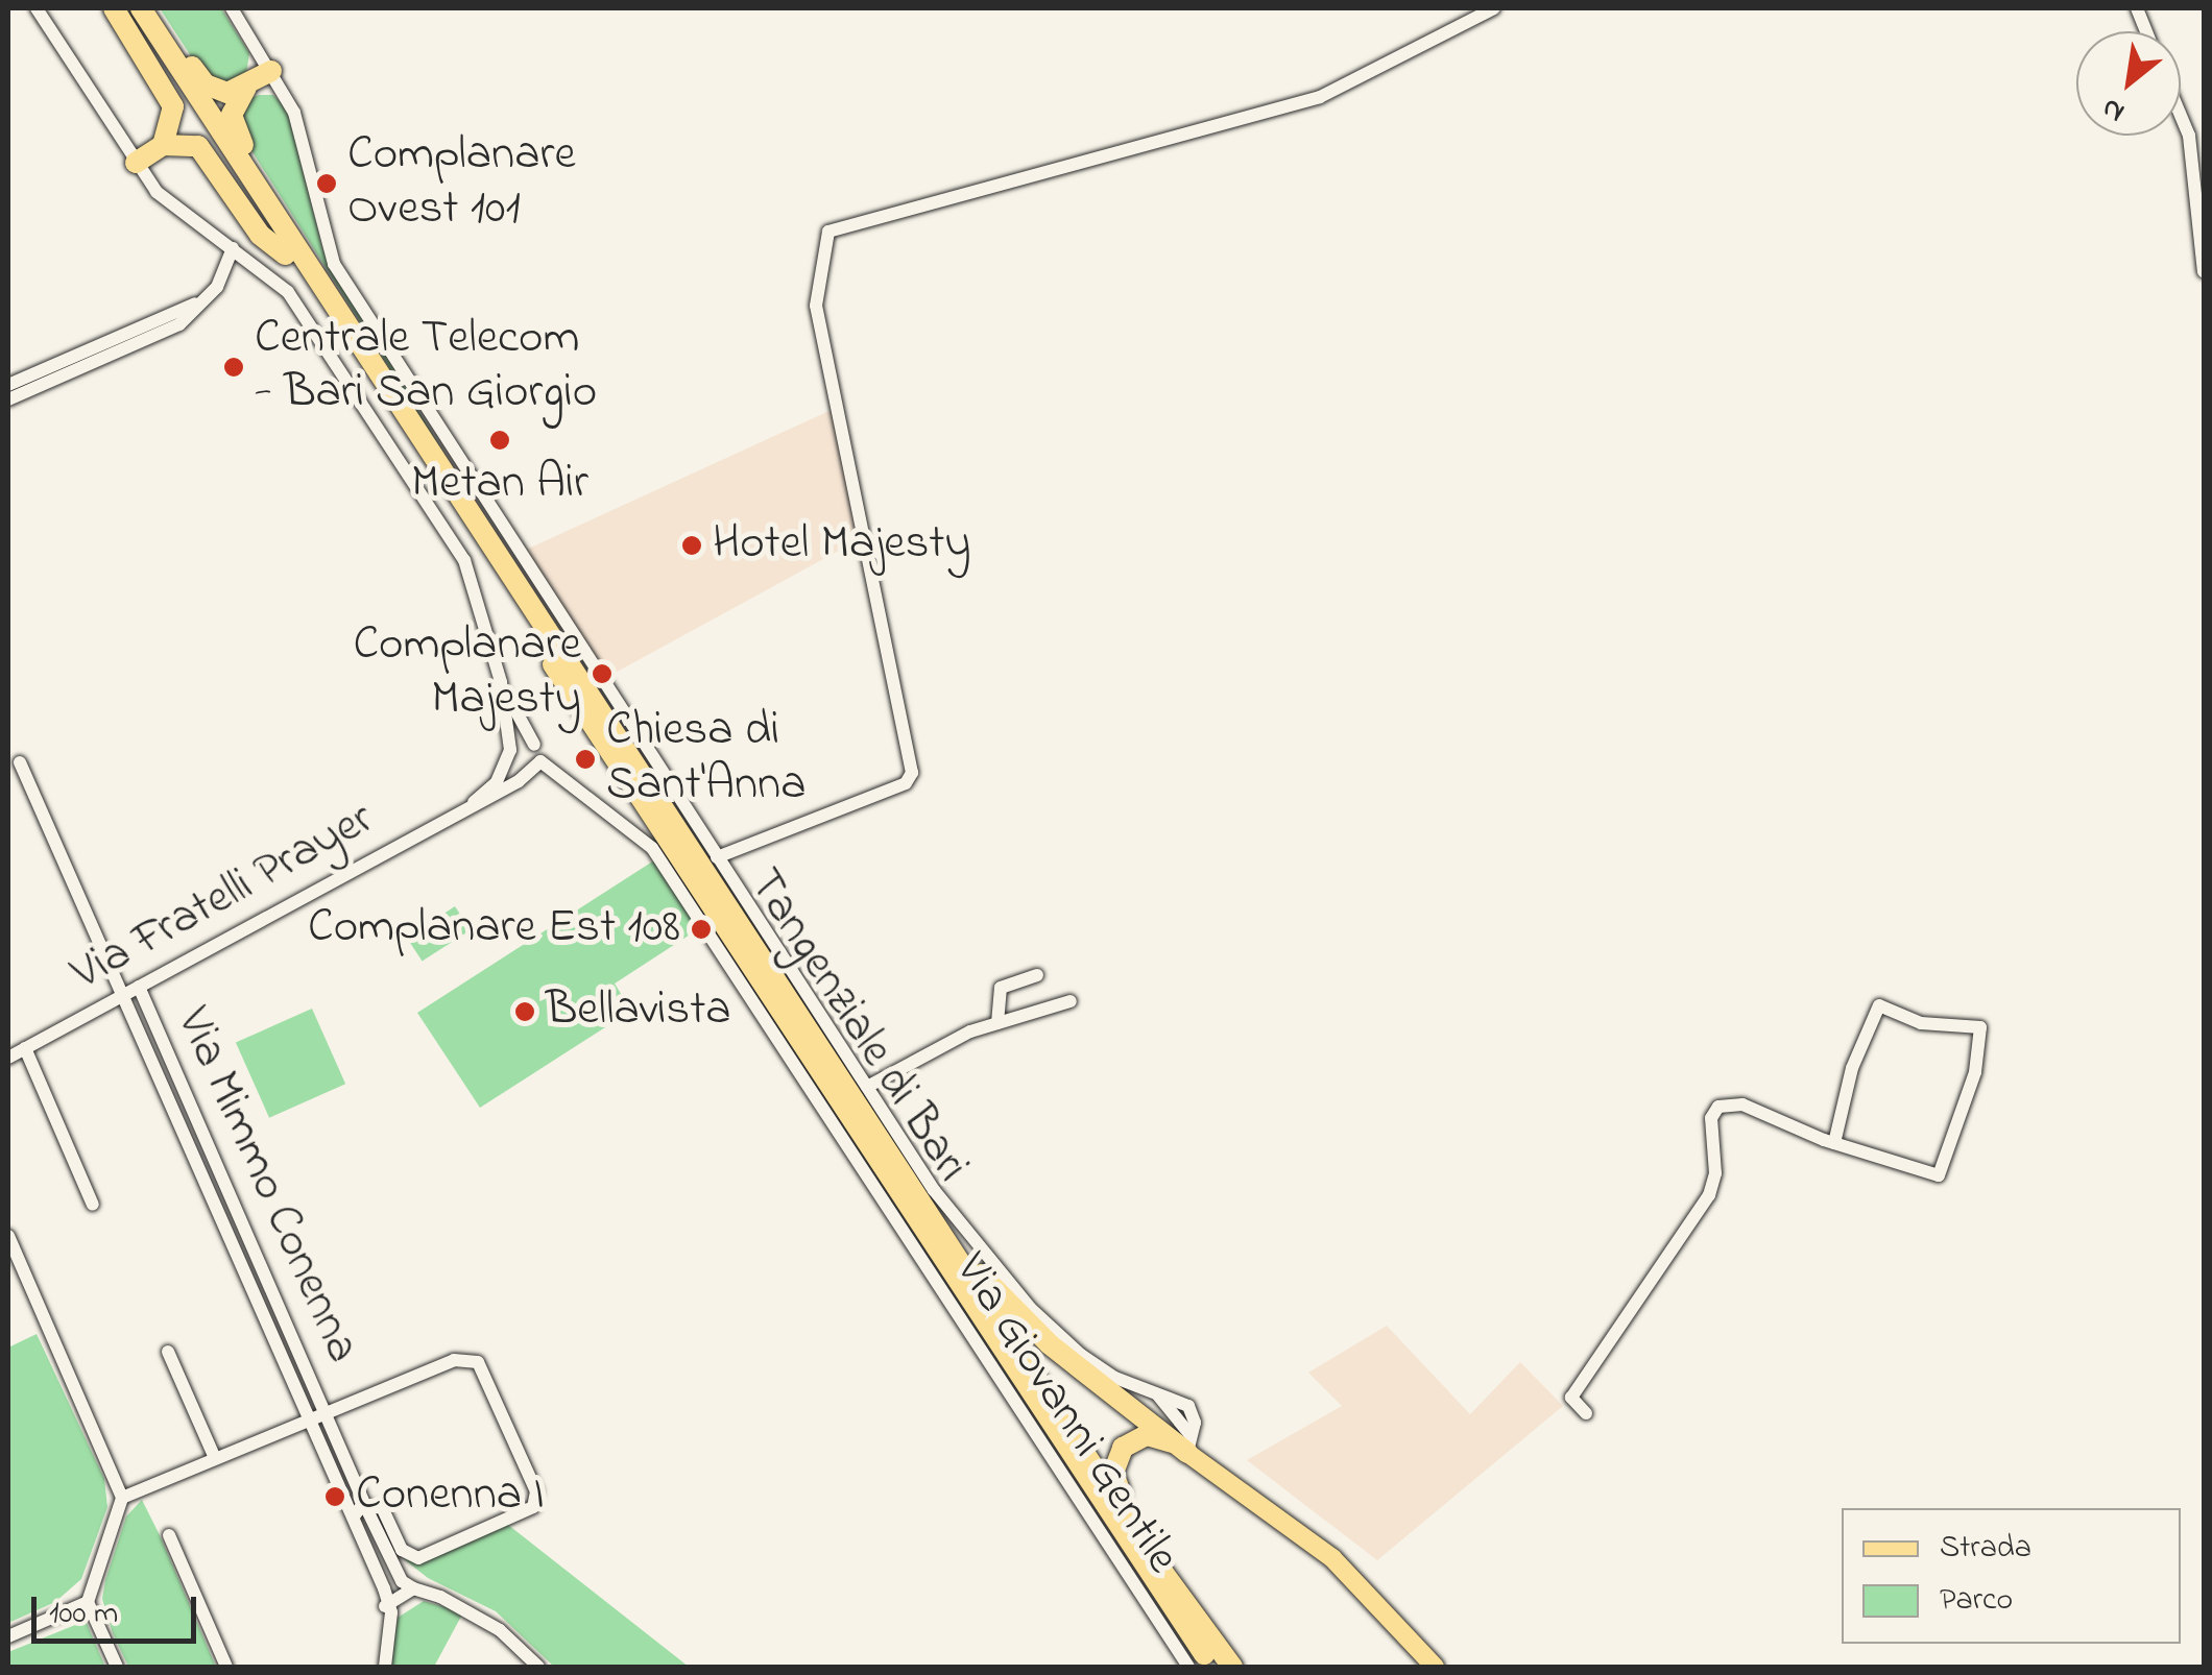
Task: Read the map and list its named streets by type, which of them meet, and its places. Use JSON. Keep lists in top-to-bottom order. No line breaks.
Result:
{"streets":{"highway":["Tangenziale di Bari"],"street":["Via Fratelli Prayer","Via Mimmo Conenna","Via Giovanni Gentile"]},"crossings":[["Via Fratelli Prayer","Via Mimmo Conenna"],["Via Fratelli Prayer","Via Giovanni Gentile"]],"places":["Complanare Ovest 101","Centrale Telecom - Bari San Giorgio","Metan Air","Hotel Majesty","Complanare Majesty","Chiesa di Sant'Anna","Complanare Est 108","Bellavista","Conenna I"],"legend":["Strada","Parco"],"scale_bar":"100 m","north":"bottom left"}
